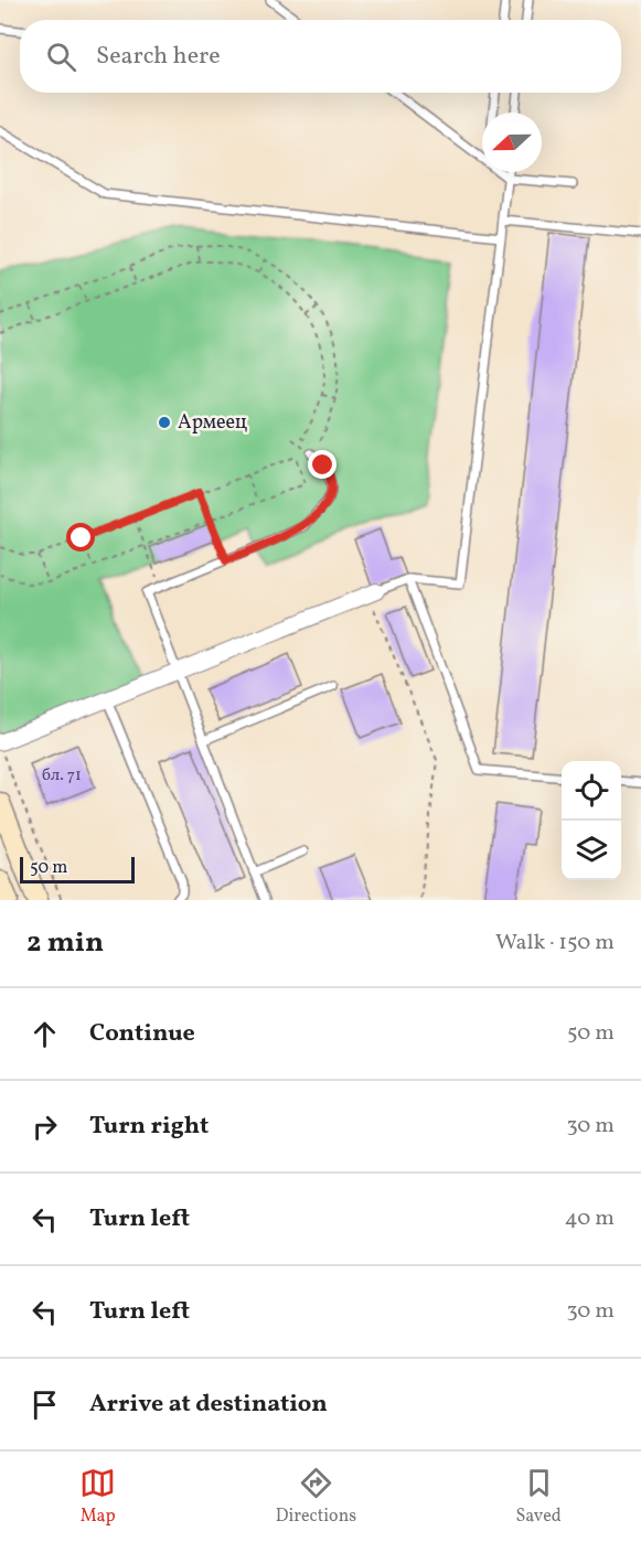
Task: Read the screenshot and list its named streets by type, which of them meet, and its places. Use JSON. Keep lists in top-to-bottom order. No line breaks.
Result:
{"places":["Армеец"],"house_numbers":["бл. 71"],"scale_bar":"50 m","north":"left","page":{"search":"Search here","scale":"50 m","heading":["2 min","Walk · 150 m"],"list":[["Continue","50 m"],["Turn right","30 m"],["Turn left","40 m"],["Turn left","30 m"],"Arrive at destination"],"nav":["Map","Directions","Saved"]}}
